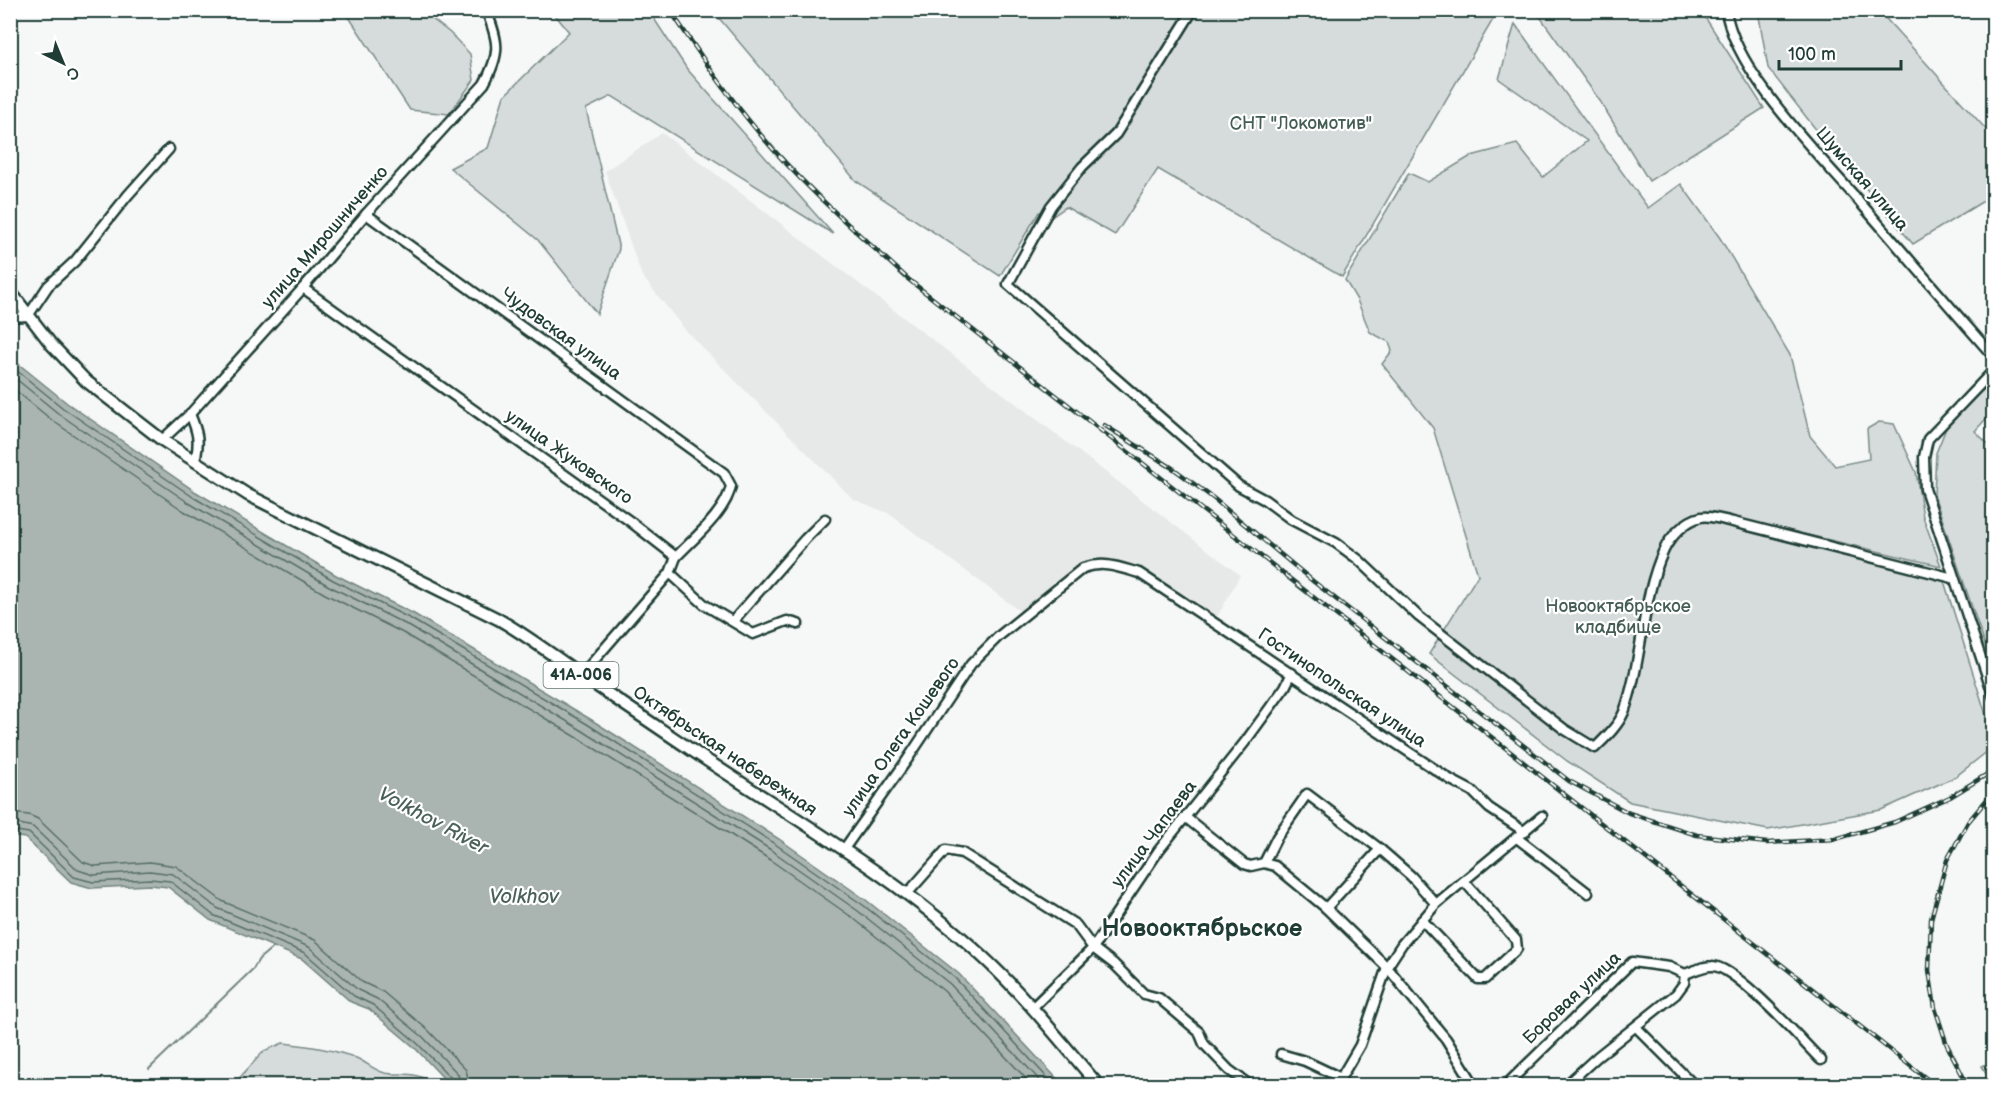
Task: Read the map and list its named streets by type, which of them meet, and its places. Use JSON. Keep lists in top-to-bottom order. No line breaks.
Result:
{"streets":{"main road":["41А-006","Октябрьская набережная"],"street":["Шумская улица","улица Мирошниченко","Чудовская улица","улица Жуковского","Гостинопольская улица","улица Олега Кошевого","улица Чапаева","Боровая улица"]},"crossings":[["улица Мирошниченко","Чудовская улица"],["улица Мирошниченко","улица Жуковского"],["улица Мирошниченко","Октябрьская набережная"],["Чудовская улица","улица Жуковского"],["41А-006","Октябрьская набережная"],["Гостинопольская улица","улица Олега Кошевого"],["Гостинопольская улица","улица Чапаева"],["улица Олега Кошевого","Октябрьская набережная"],["Октябрьская набережная","улица Чапаева"]],"districts":["Новооктябрьское"],"water":["Volkhov River","Volkhov"],"parks":["СНТ \"Локомотив\"","Новооктябрьское кладбище"],"scale_bar":"100 m","north":"bottom right"}
